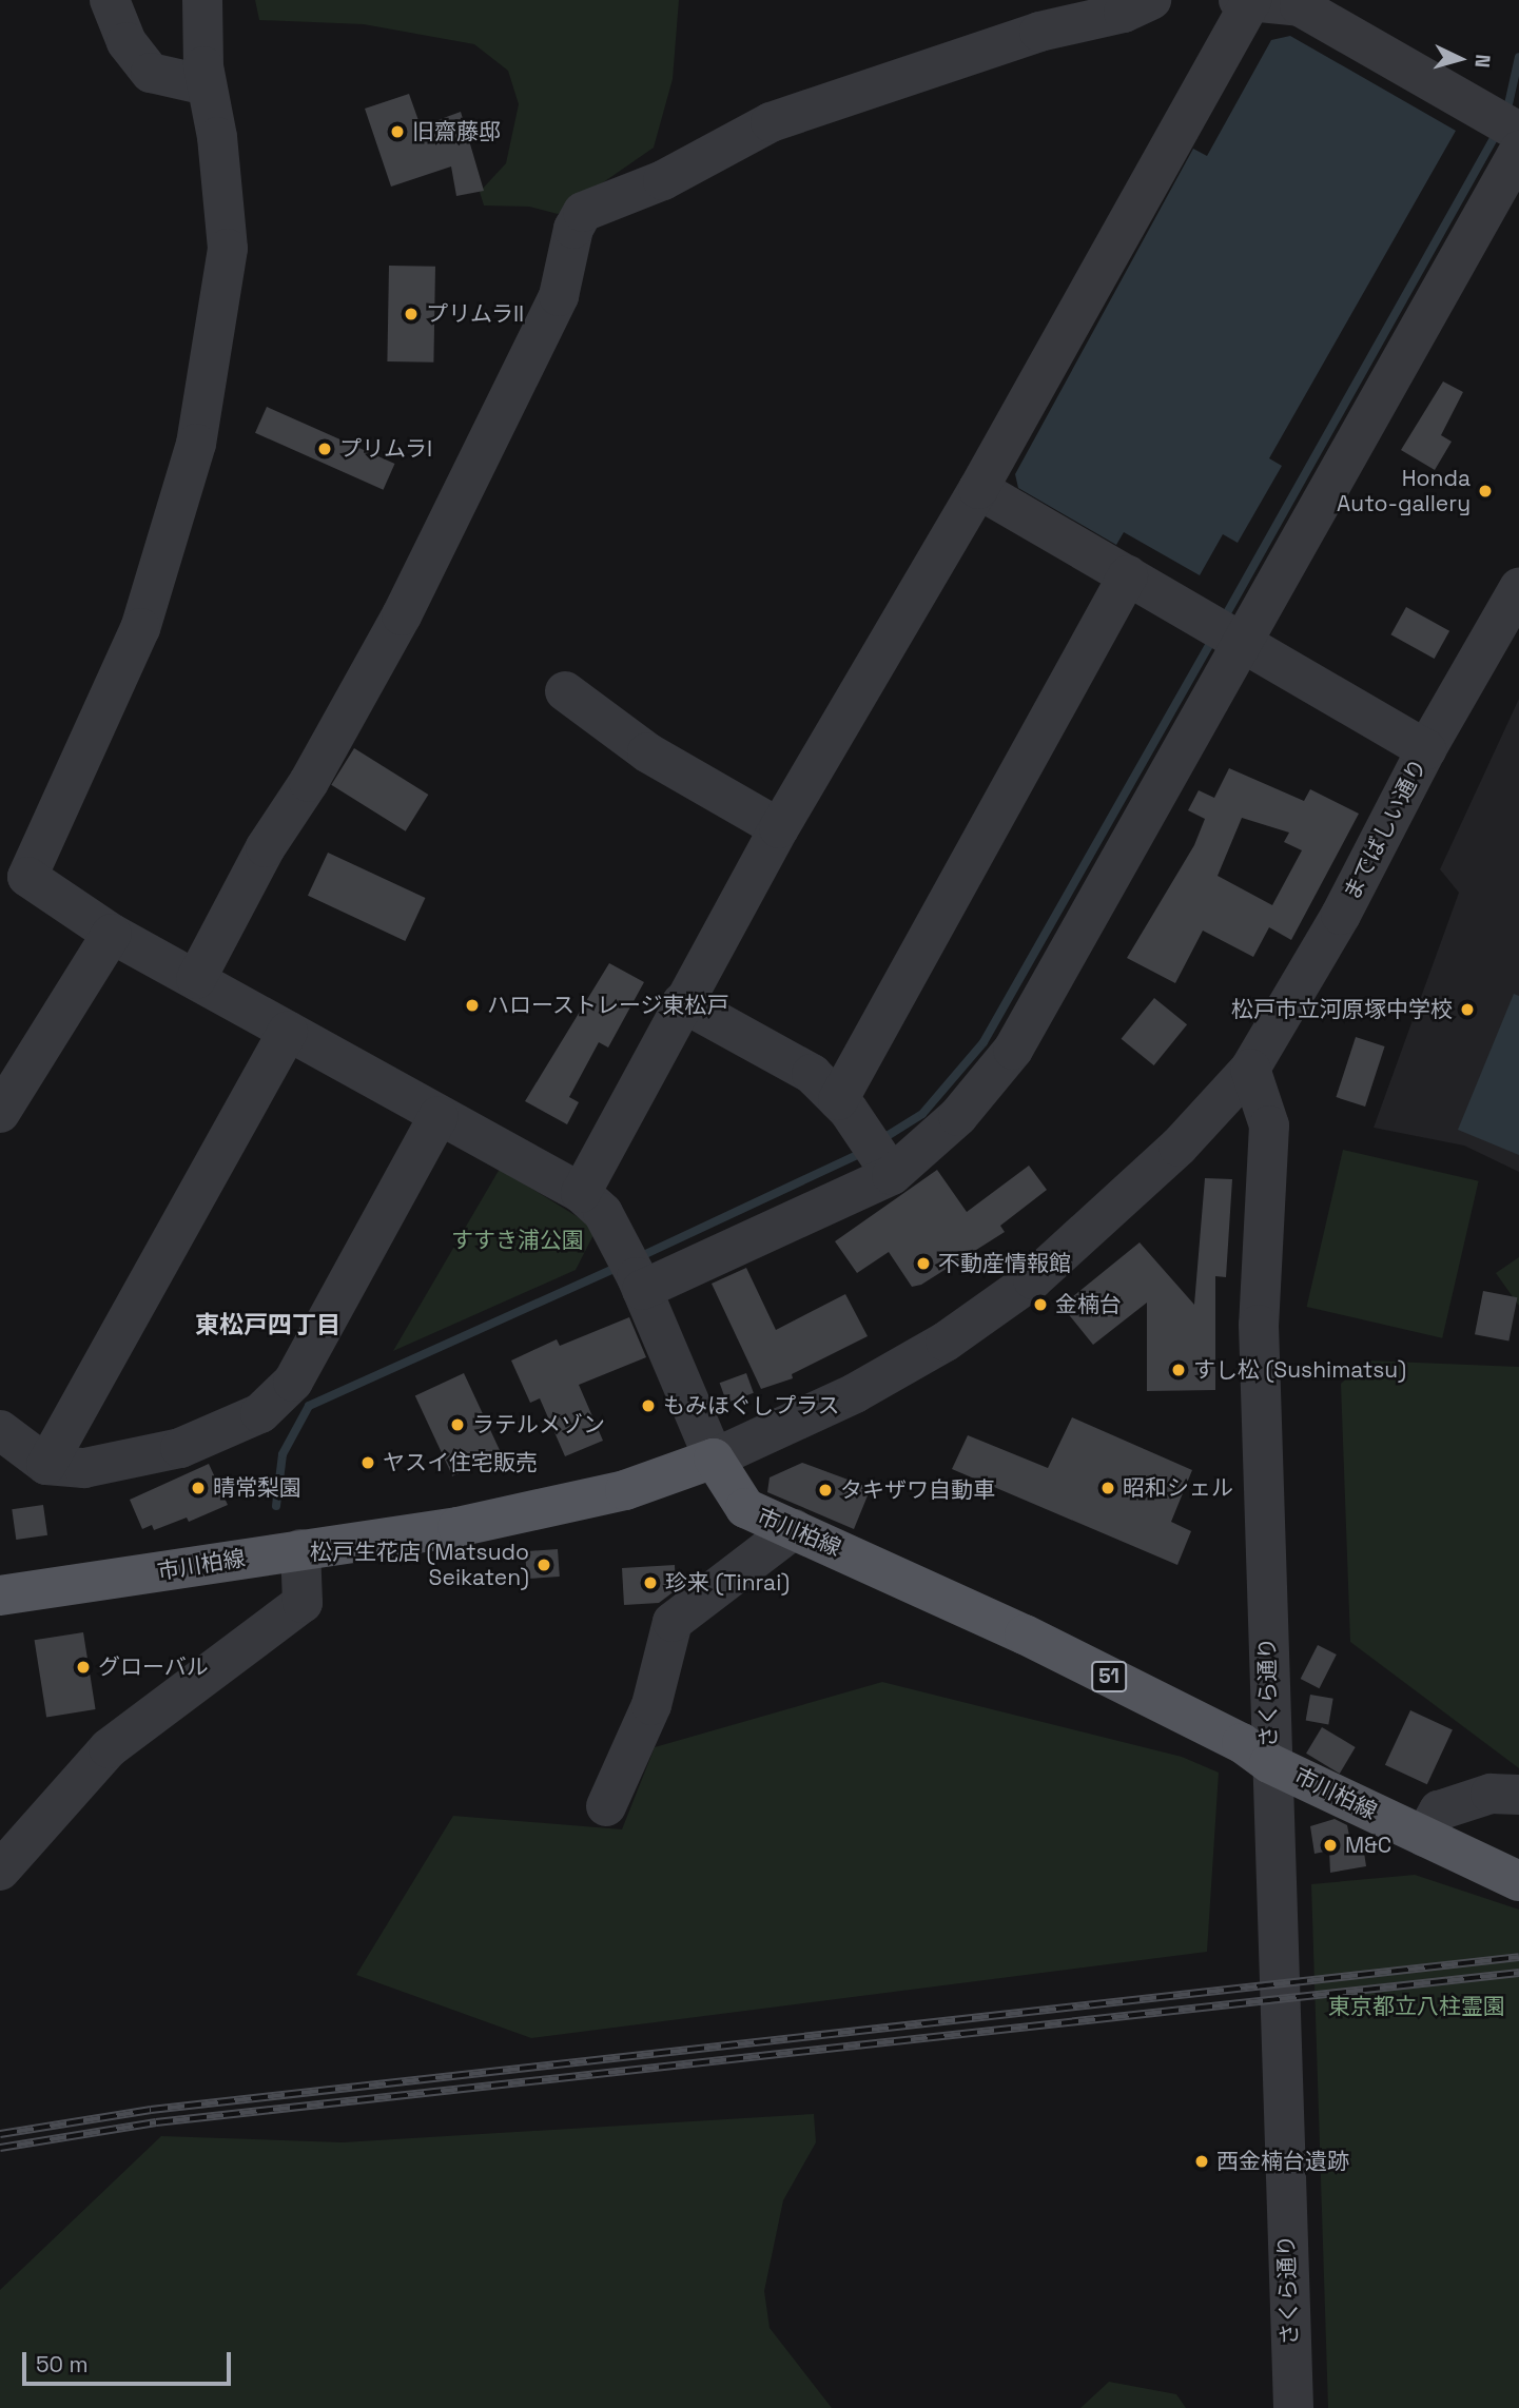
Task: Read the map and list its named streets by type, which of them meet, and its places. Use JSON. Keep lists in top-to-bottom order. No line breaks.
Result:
{"streets":{"main road":["市川柏線","51"],"street":["までばしい通り","さくら通り"]},"crossings":[["までばしい通り","市川柏線"],["までばしい通り","さくら通り"],["市川柏線","さくら通り"]],"districts":["東松戸四丁目"],"parks":["すすき浦公園","東京都立八柱霊園"],"places":["旧齋藤邸","プリムラII","プリムラI","Honda Auto-gallery","ハローストレージ東松戸","松戸市立河原塚中学校","不動産情報館","金楠台","すし松 (Sushimatsu)","もみほぐしプラス","ラテルメゾン","ヤスイ住宅販売","晴常梨園","昭和シェル","タキザワ自動車","松戸生花店 (Matsudo Seikaten)","珍来 (Tinrai)","グローバル","M&C","西金楠台遺跡"],"scale_bar":"50 m","north":"right"}
